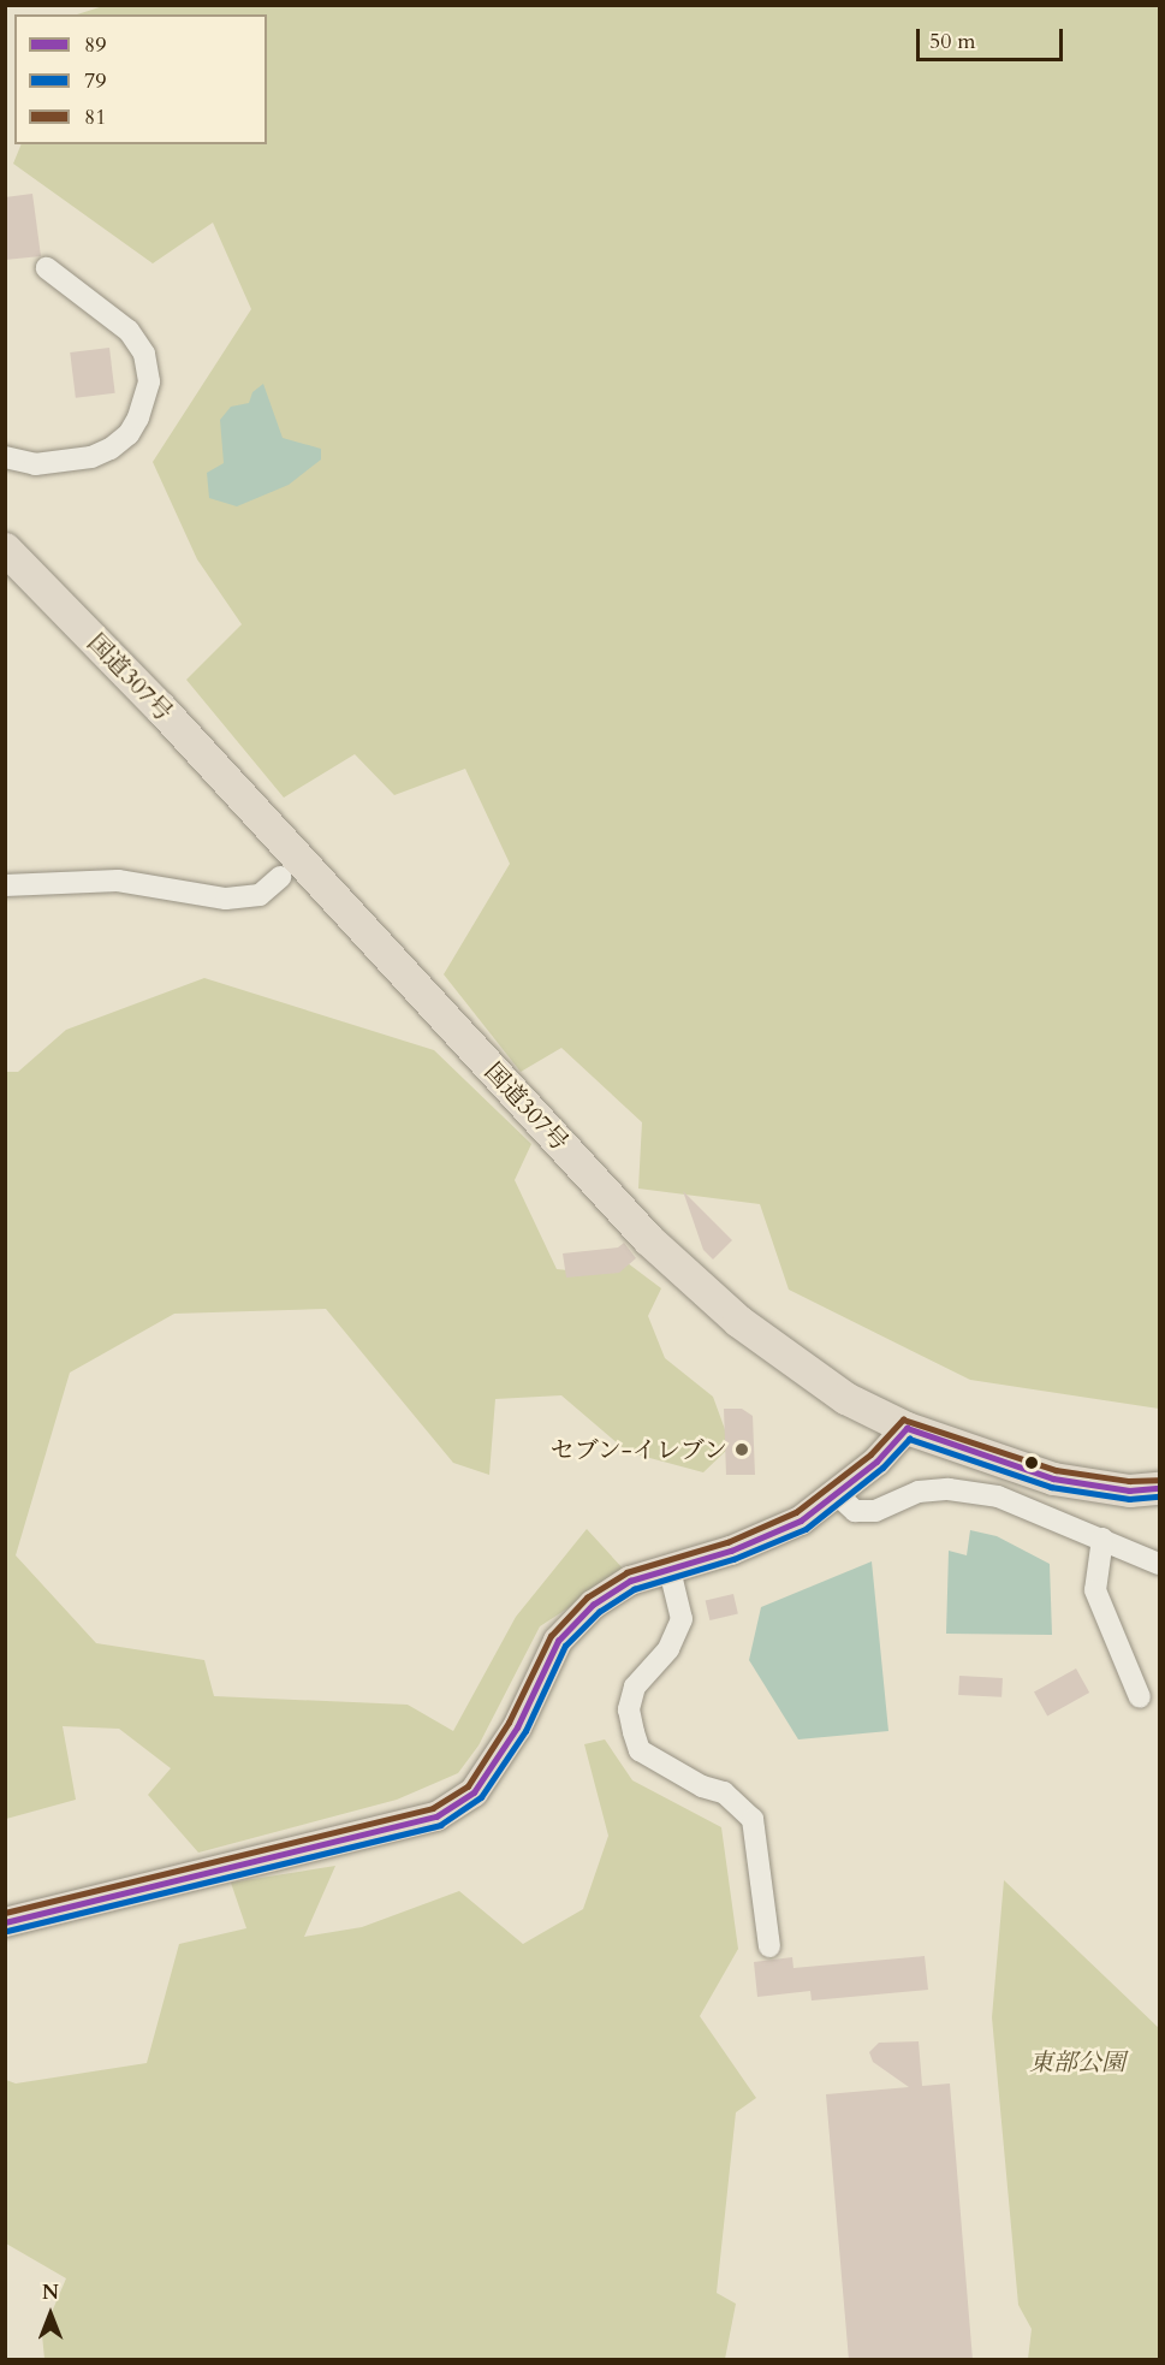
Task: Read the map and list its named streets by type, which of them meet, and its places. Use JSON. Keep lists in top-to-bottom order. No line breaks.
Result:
{"streets":{"highway":["国道307号"]},"parks":["東部公園"],"places":["セブン-イレブン"],"lines":["transit line 81","transit line 89","transit line 79"],"legend":["89","79","81"],"scale_bar":"50 m","north":"top"}
